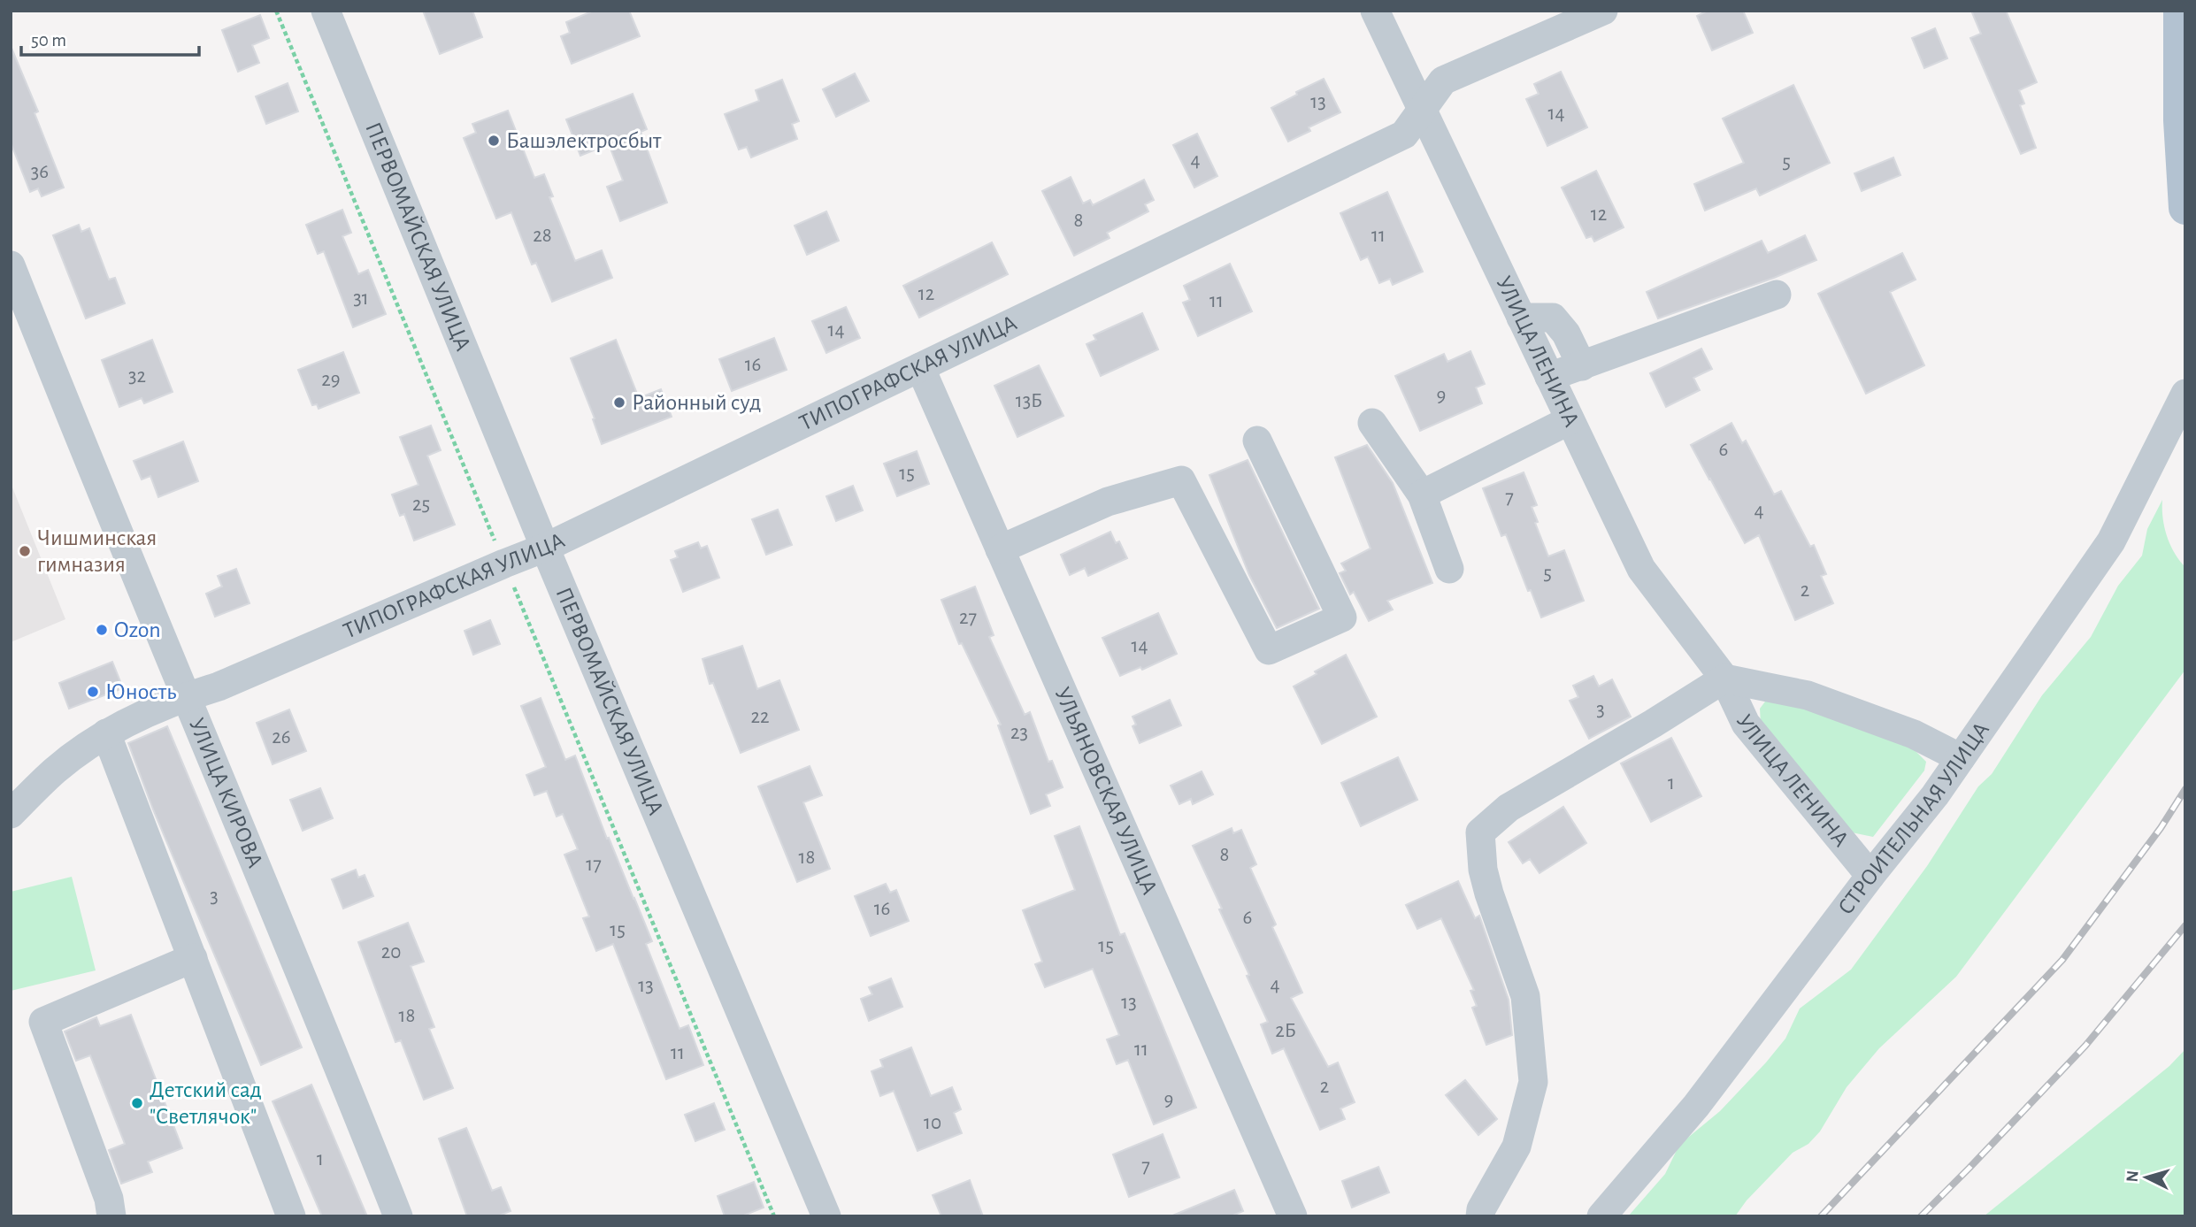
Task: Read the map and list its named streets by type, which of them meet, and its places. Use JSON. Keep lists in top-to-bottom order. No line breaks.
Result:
{"streets":{"street":["ПЕРВОМАЙСКАЯ УЛИЦА","УЛИЦА ЛЕНИНА","ТИПОГРАФСКАЯ УЛИЦА","УЛИЦА КИРОВА","УЛЬЯНОВСКАЯ УЛИЦА","СТРОИТЕЛЬНАЯ УЛИЦА"]},"crossings":[["ПЕРВОМАЙСКАЯ УЛИЦА","ТИПОГРАФСКАЯ УЛИЦА"],["УЛИЦА ЛЕНИНА","ТИПОГРАФСКАЯ УЛИЦА"],["УЛИЦА ЛЕНИНА","СТРОИТЕЛЬНАЯ УЛИЦА"],["ТИПОГРАФСКАЯ УЛИЦА","УЛИЦА КИРОВА"],["ТИПОГРАФСКАЯ УЛИЦА","УЛЬЯНОВСКАЯ УЛИЦА"]],"places":["Башэлектросбыт","Районный суд","Чишминская гимназия","Ozon","Юность","Детский сад \"Светлячок\""],"house_numbers":["13","14","4","5","36","12","8","28","11","12","31","11","14","16","32","29","9","13Б","6","15","7","25","4","5","2","27","14","3","22","23","26","1","8","18","17","3","16","6","15","15","20","4","13","13","18","2Б","11","11","2","9","10","1","7"],"scale_bar":"50 m","north":"left"}
